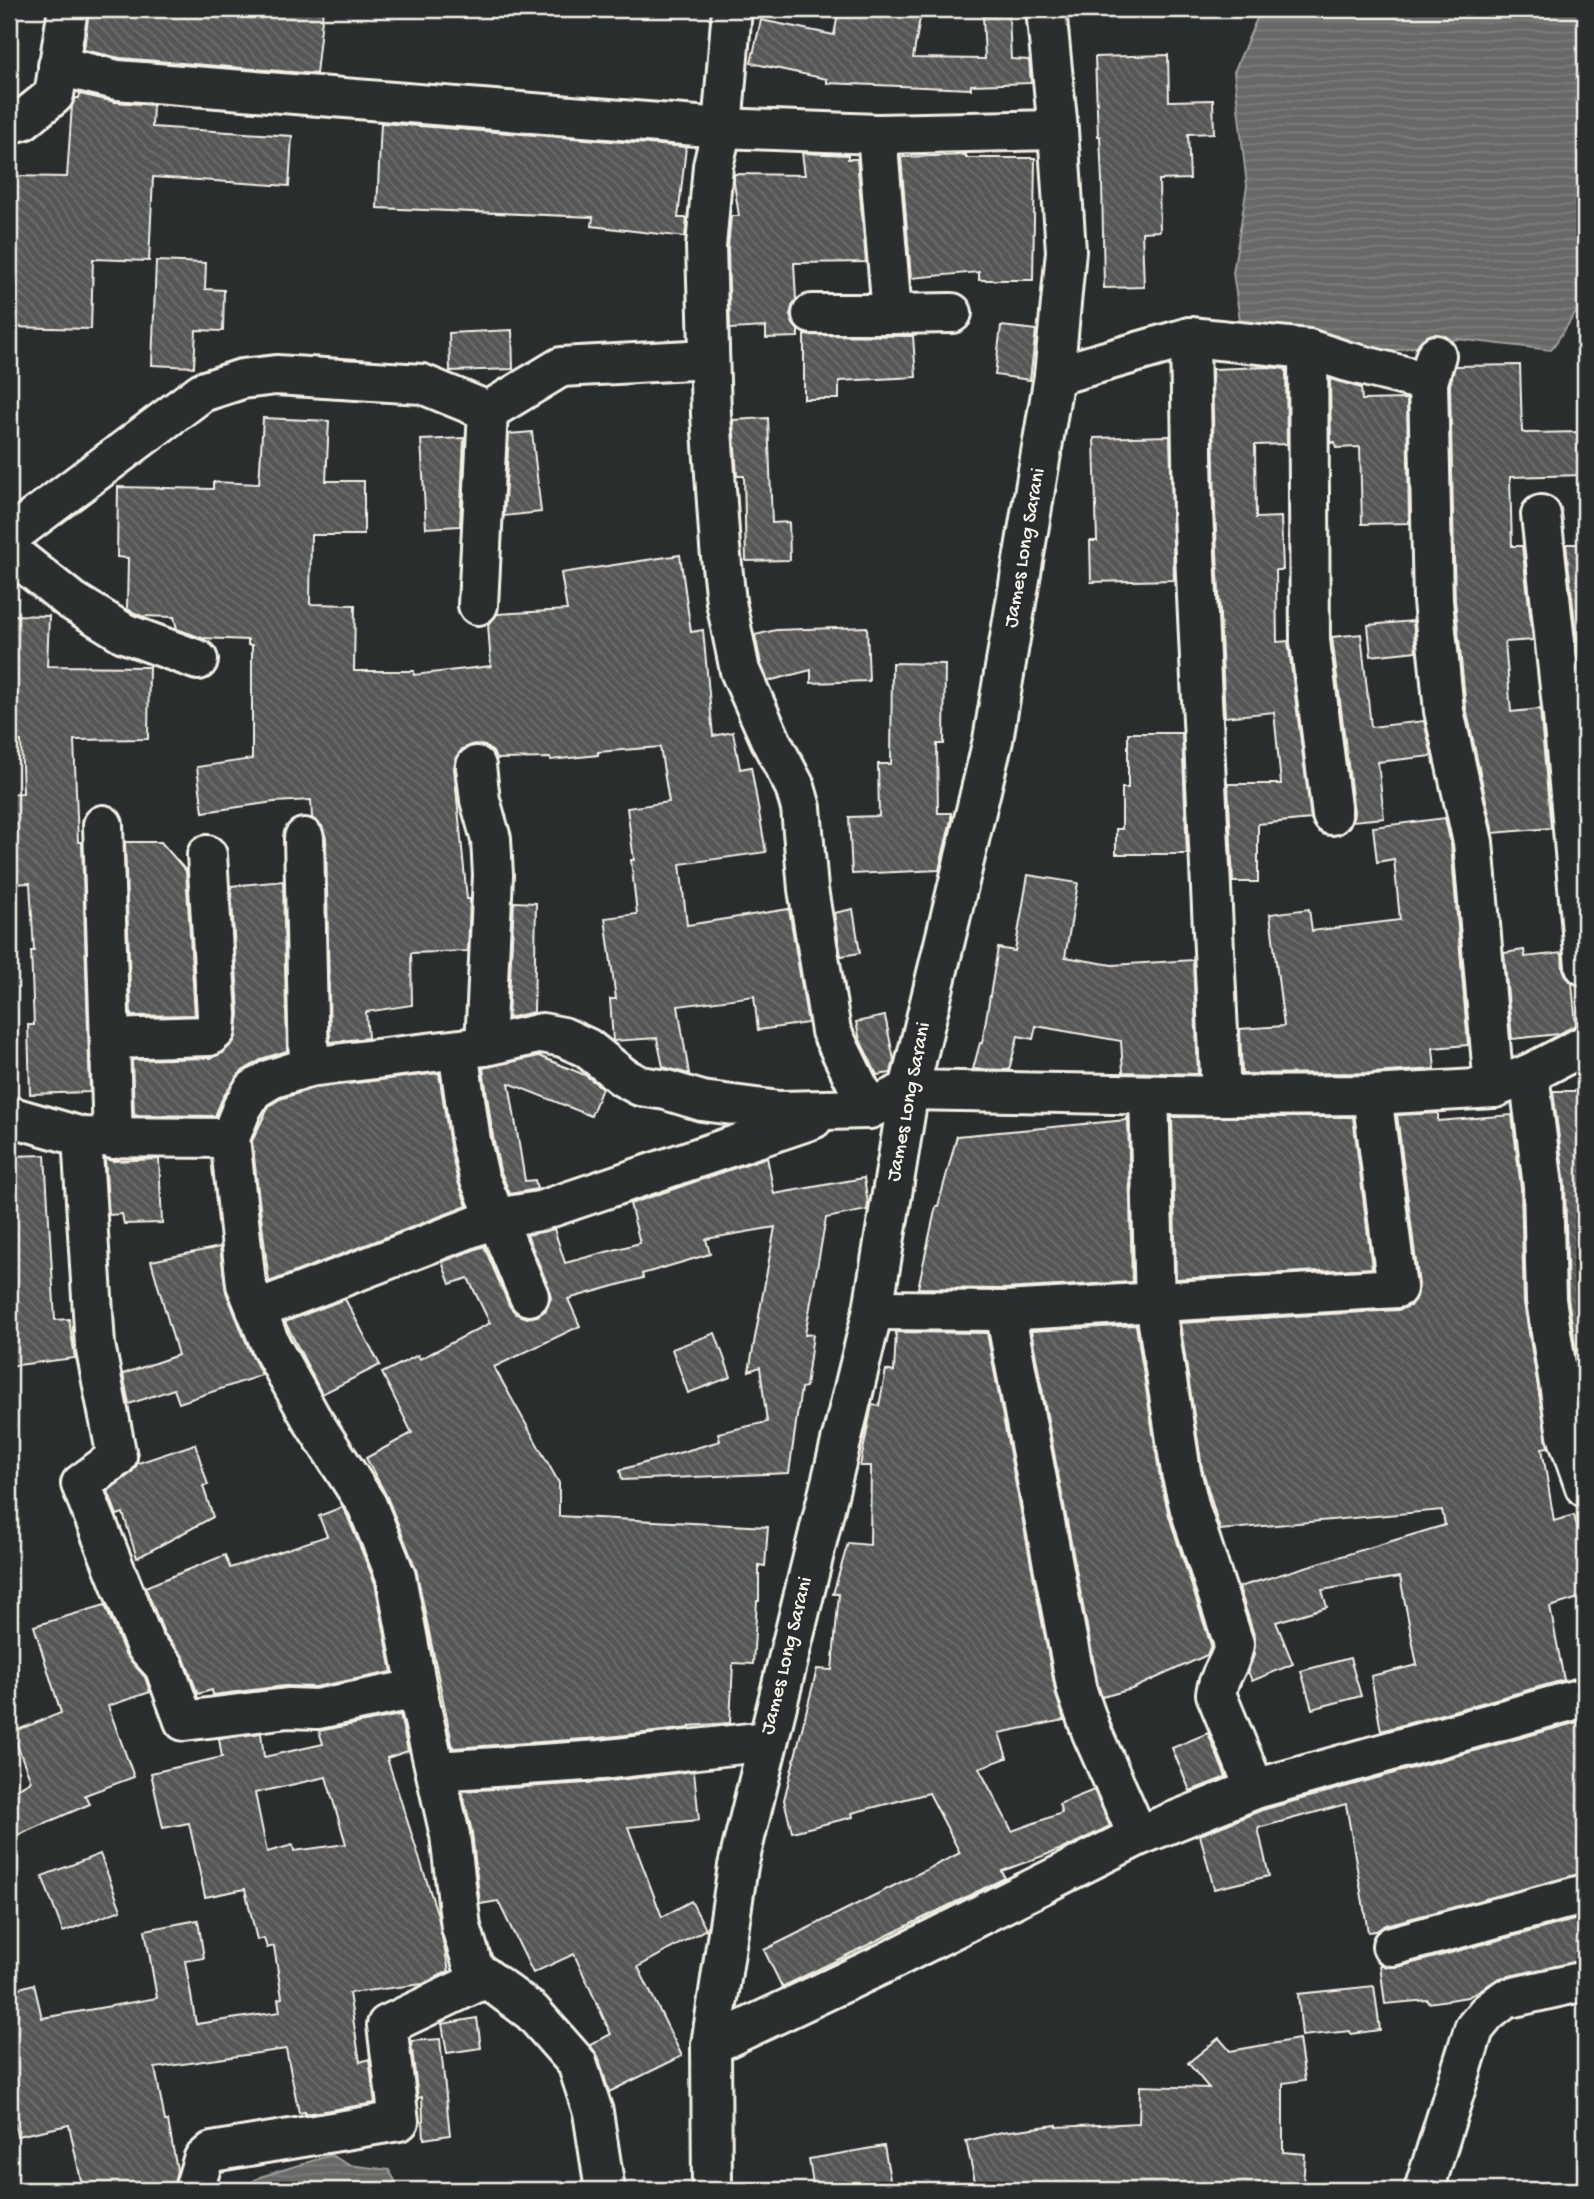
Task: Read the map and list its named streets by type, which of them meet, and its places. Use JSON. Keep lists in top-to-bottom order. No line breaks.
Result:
{"streets":{"street":["James Long Sarani"]}}
